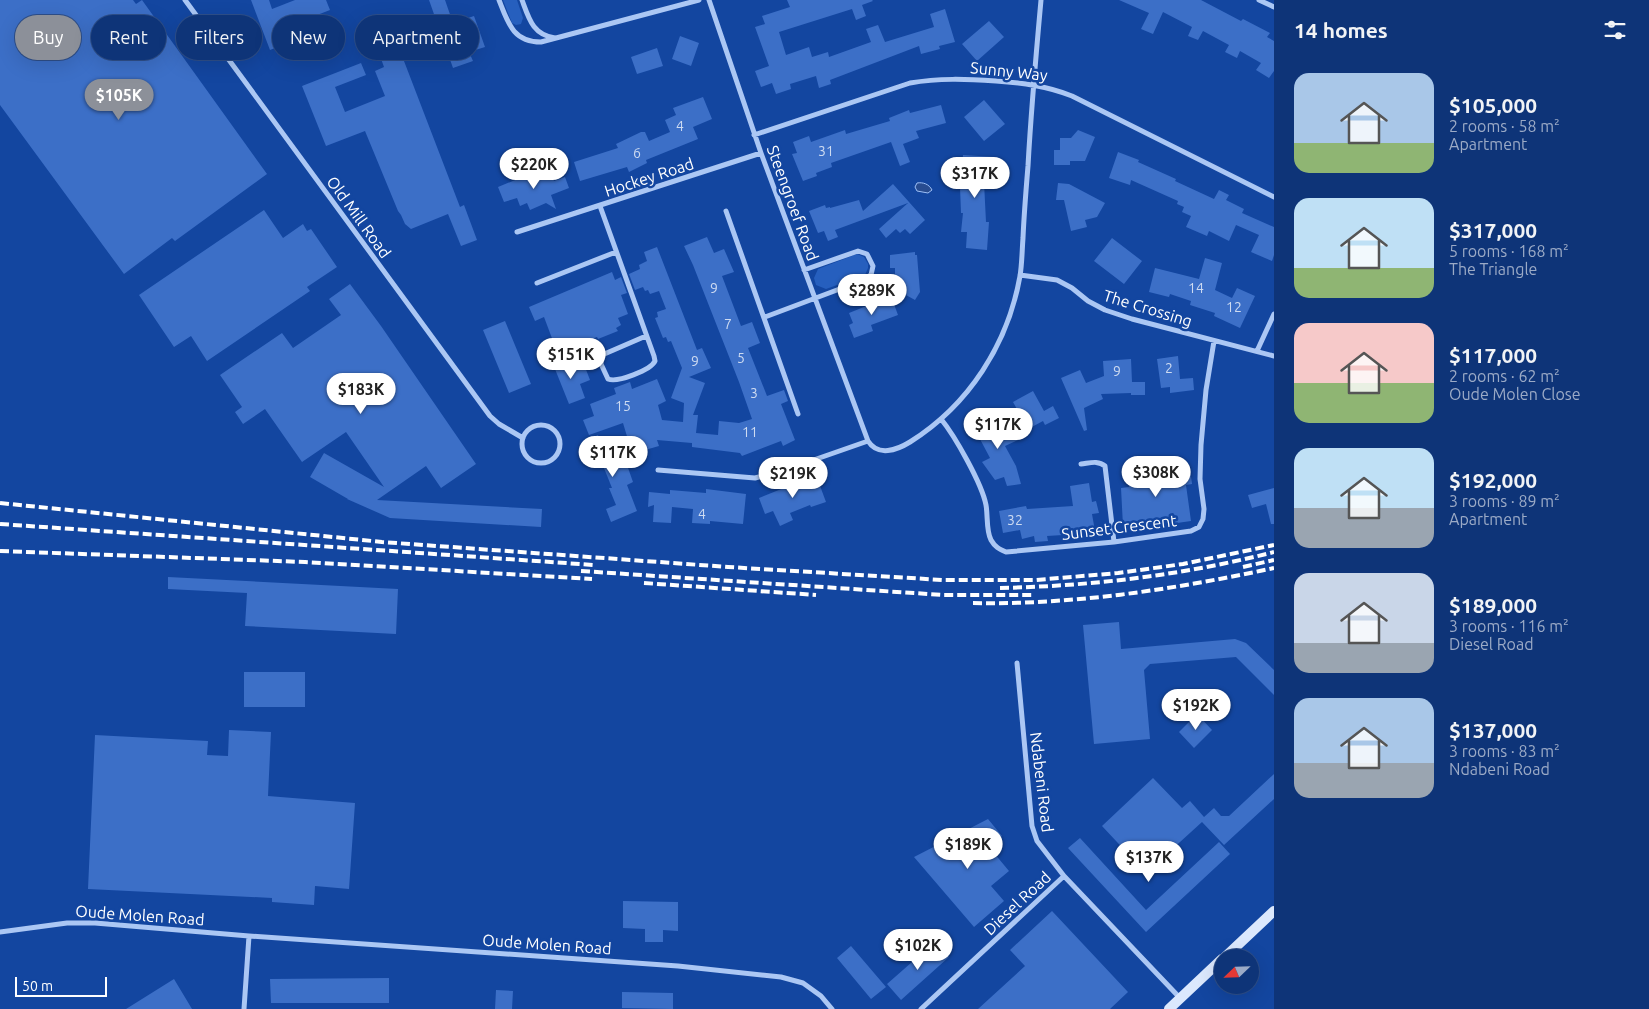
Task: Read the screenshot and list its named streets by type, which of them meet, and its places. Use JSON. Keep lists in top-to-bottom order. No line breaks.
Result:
{"streets":{"street":["Sunny Way","Hockey Road","Steengroef Road","Old Mill Road","The Crossing","Sunset Crescent","Ndabeni Road","Diesel Road","Oude Molen Road"]},"crossings":[["Sunny Way","Steengroef Road"],["Hockey Road","Steengroef Road"],["The Crossing","Sunset Crescent"],["Ndabeni Road","Diesel Road"]],"house_numbers":["4","31","6","9","14","12","7","5","9","2","9","3","15","11","4","32"],"scale_bar":"50 m","north":"bottom left","page":{"heading":"14 homes","chip":["Buy","Rent","Filters","New","Apartment"],"list":[{"name":"$105,000","note":"2 rooms · 58 m² · Apartment"},{"name":"$317,000","note":"5 rooms · 168 m² · The Triangle"},{"name":"$117,000","note":"2 rooms · 62 m² · Oude Molen Close"},{"name":"$192,000","note":"3 rooms · 89 m² · Apartment"},{"name":"$189,000","note":"3 rooms · 116 m² · Diesel Road"},{"name":"$137,000","note":"3 rooms · 83 m² · Ndabeni Road"}],"price":["$105K","$220K","$317K","$289K","$151K","$183K","$117K","$117K","$308K","$219K","$192K","$189K","$137K","$102K"],"scale":"50 m"}}
